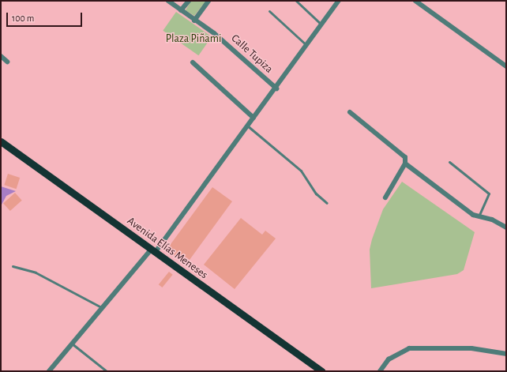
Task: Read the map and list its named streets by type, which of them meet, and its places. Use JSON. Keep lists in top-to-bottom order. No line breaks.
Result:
{"streets":{"main road":["Avenida Elías Meneses"],"street":["Calle Tupiza"]},"parks":["Plaza Piñami"],"scale_bar":"100 m"}
